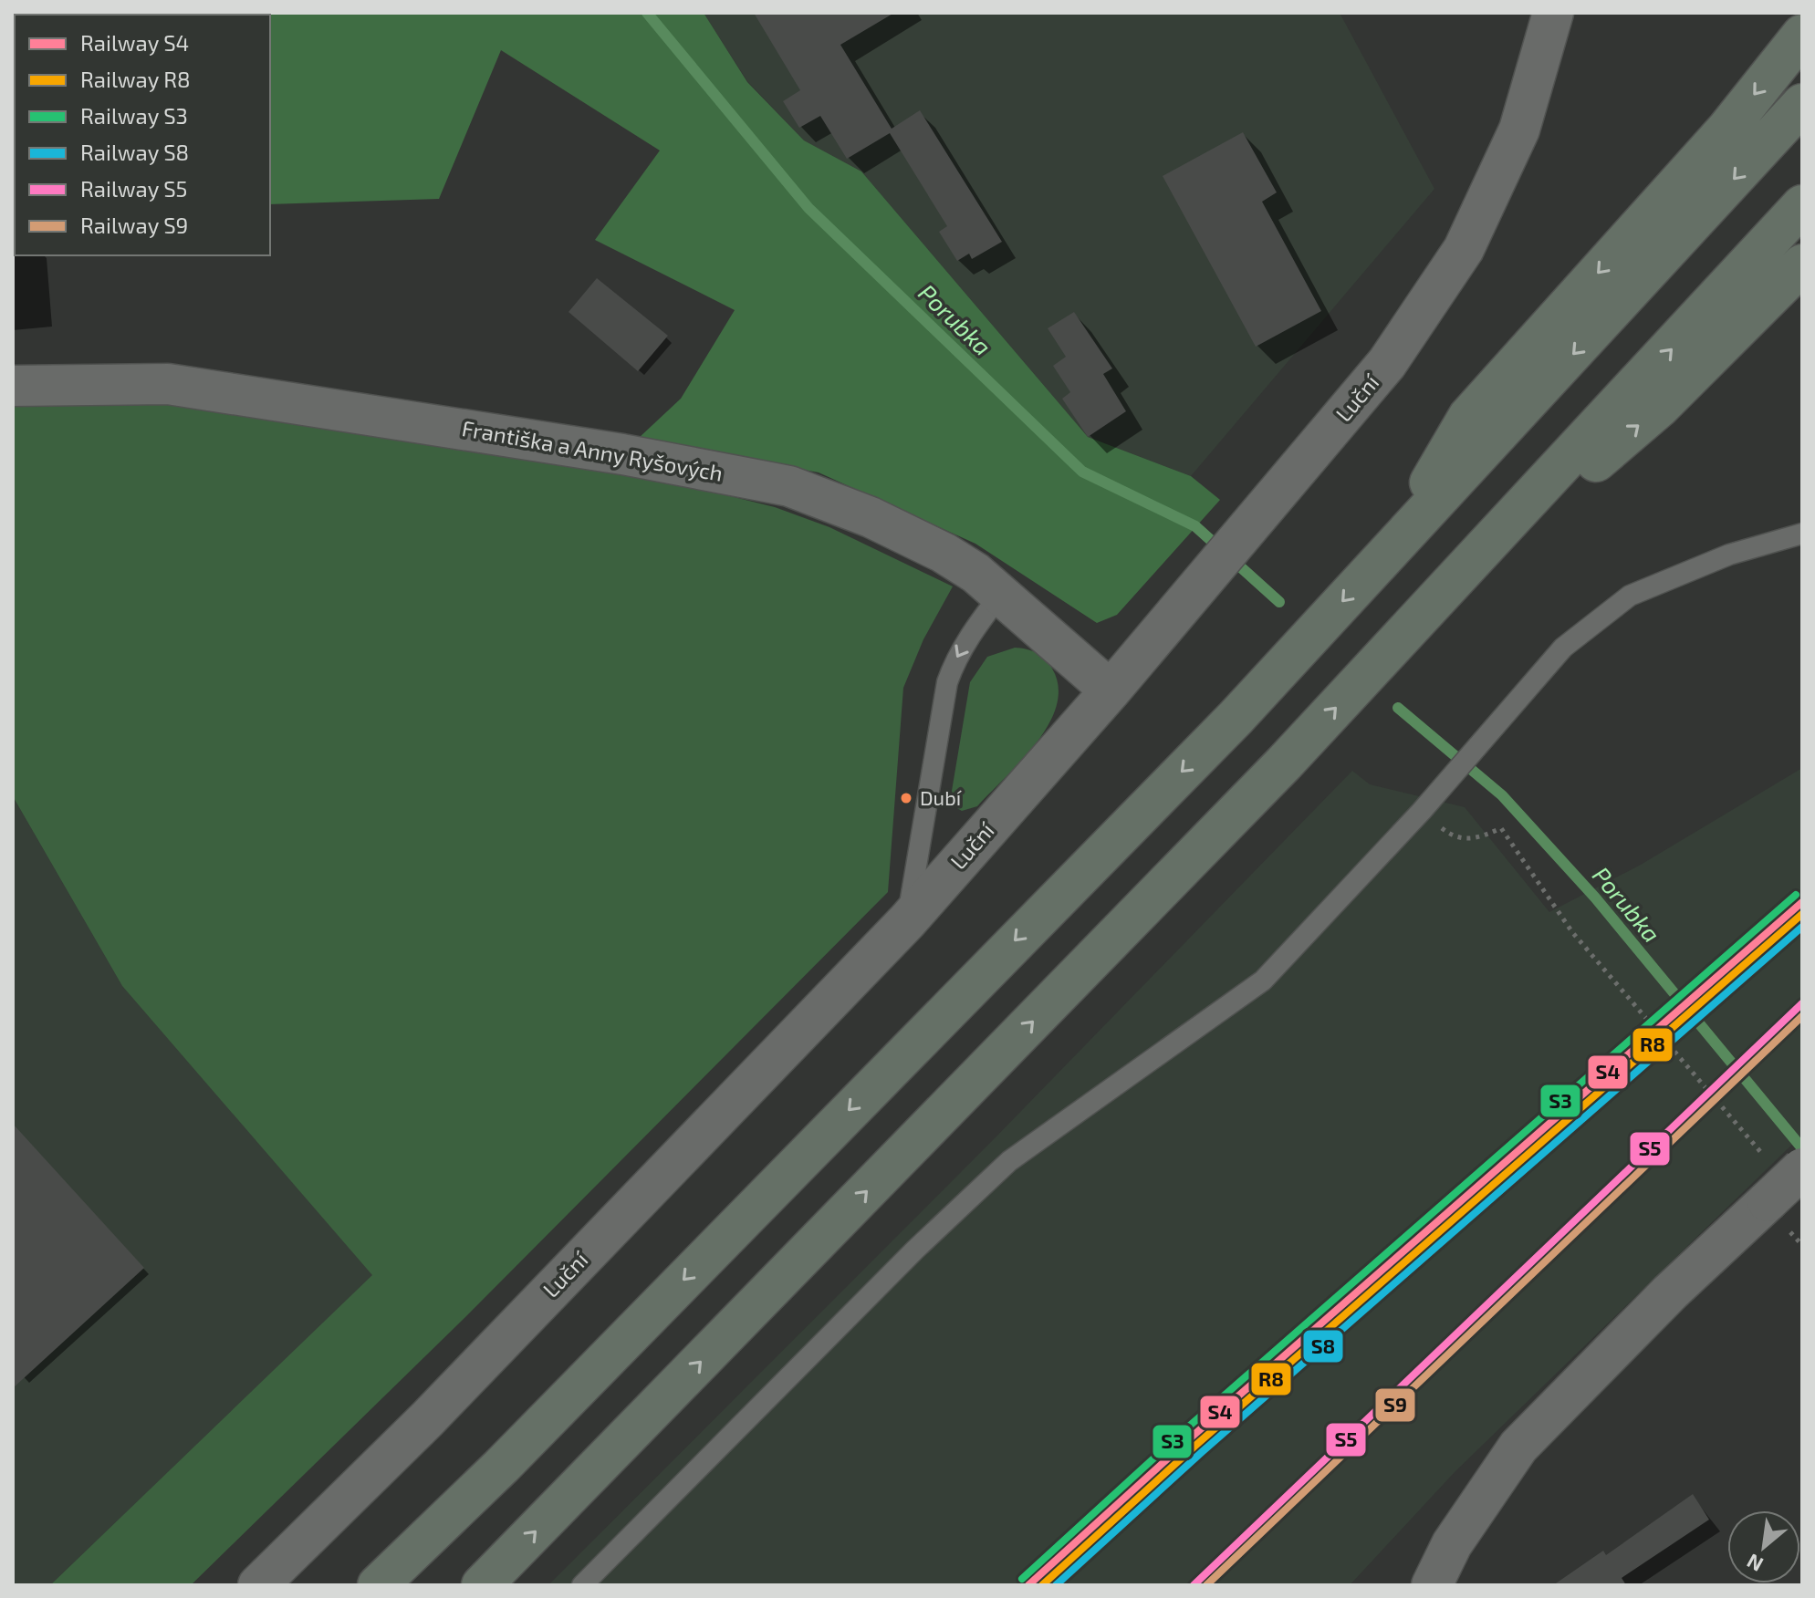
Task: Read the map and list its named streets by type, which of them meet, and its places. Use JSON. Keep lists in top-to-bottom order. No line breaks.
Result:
{"streets":{"street":["Luční","Františka a Anny Ryšových"]},"crossings":[["Luční","Františka a Anny Ryšových"]],"water":["Porubka"],"places":["Dubí"],"lines":["rail line S3","rail line S4","rail line R8","rail line S8","rail line S5","rail line S9"],"legend":["Railway S4","Railway R8","Railway S3","Railway S8","Railway S5","Railway S9"],"north":"bottom left"}
